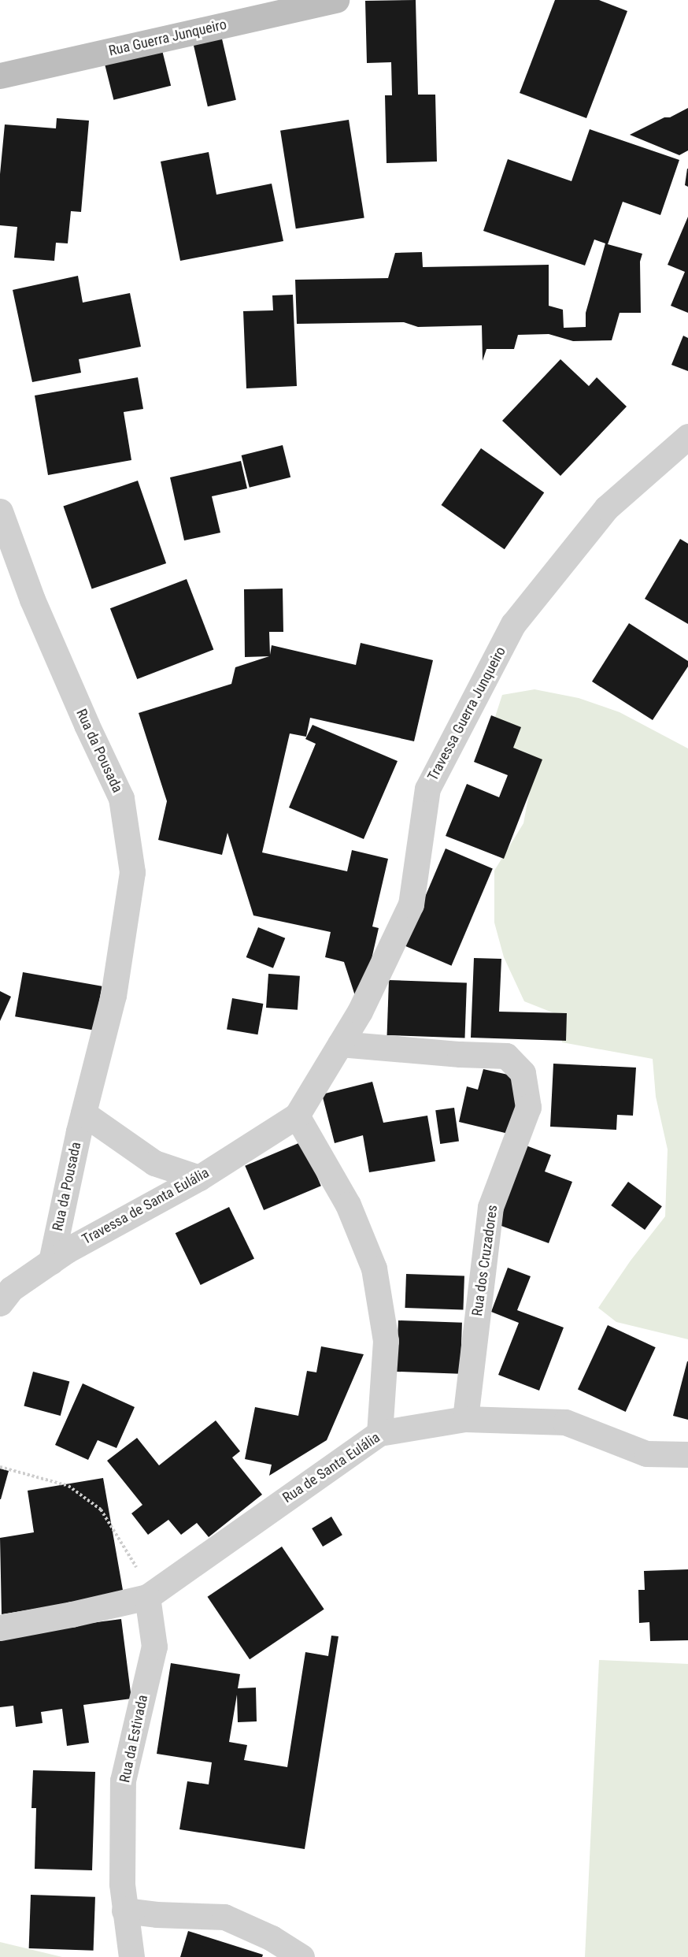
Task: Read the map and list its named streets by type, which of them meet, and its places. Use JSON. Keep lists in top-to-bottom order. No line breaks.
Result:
{"streets":{"street":["Rua Guerra Junqueiro","Travessa Guerra Junqueiro","Rua da Pousada","Travessa de Santa Eulália","Rua dos Cruzadores","Rua de Santa Eulália","Rua da Estivada"]},"crossings":[["Travessa Guerra Junqueiro","Travessa de Santa Eulália"],["Travessa Guerra Junqueiro","Rua dos Cruzadores"],["Rua da Pousada","Travessa de Santa Eulália"],["Rua dos Cruzadores","Rua de Santa Eulália"],["Rua de Santa Eulália","Rua da Estivada"]]}
